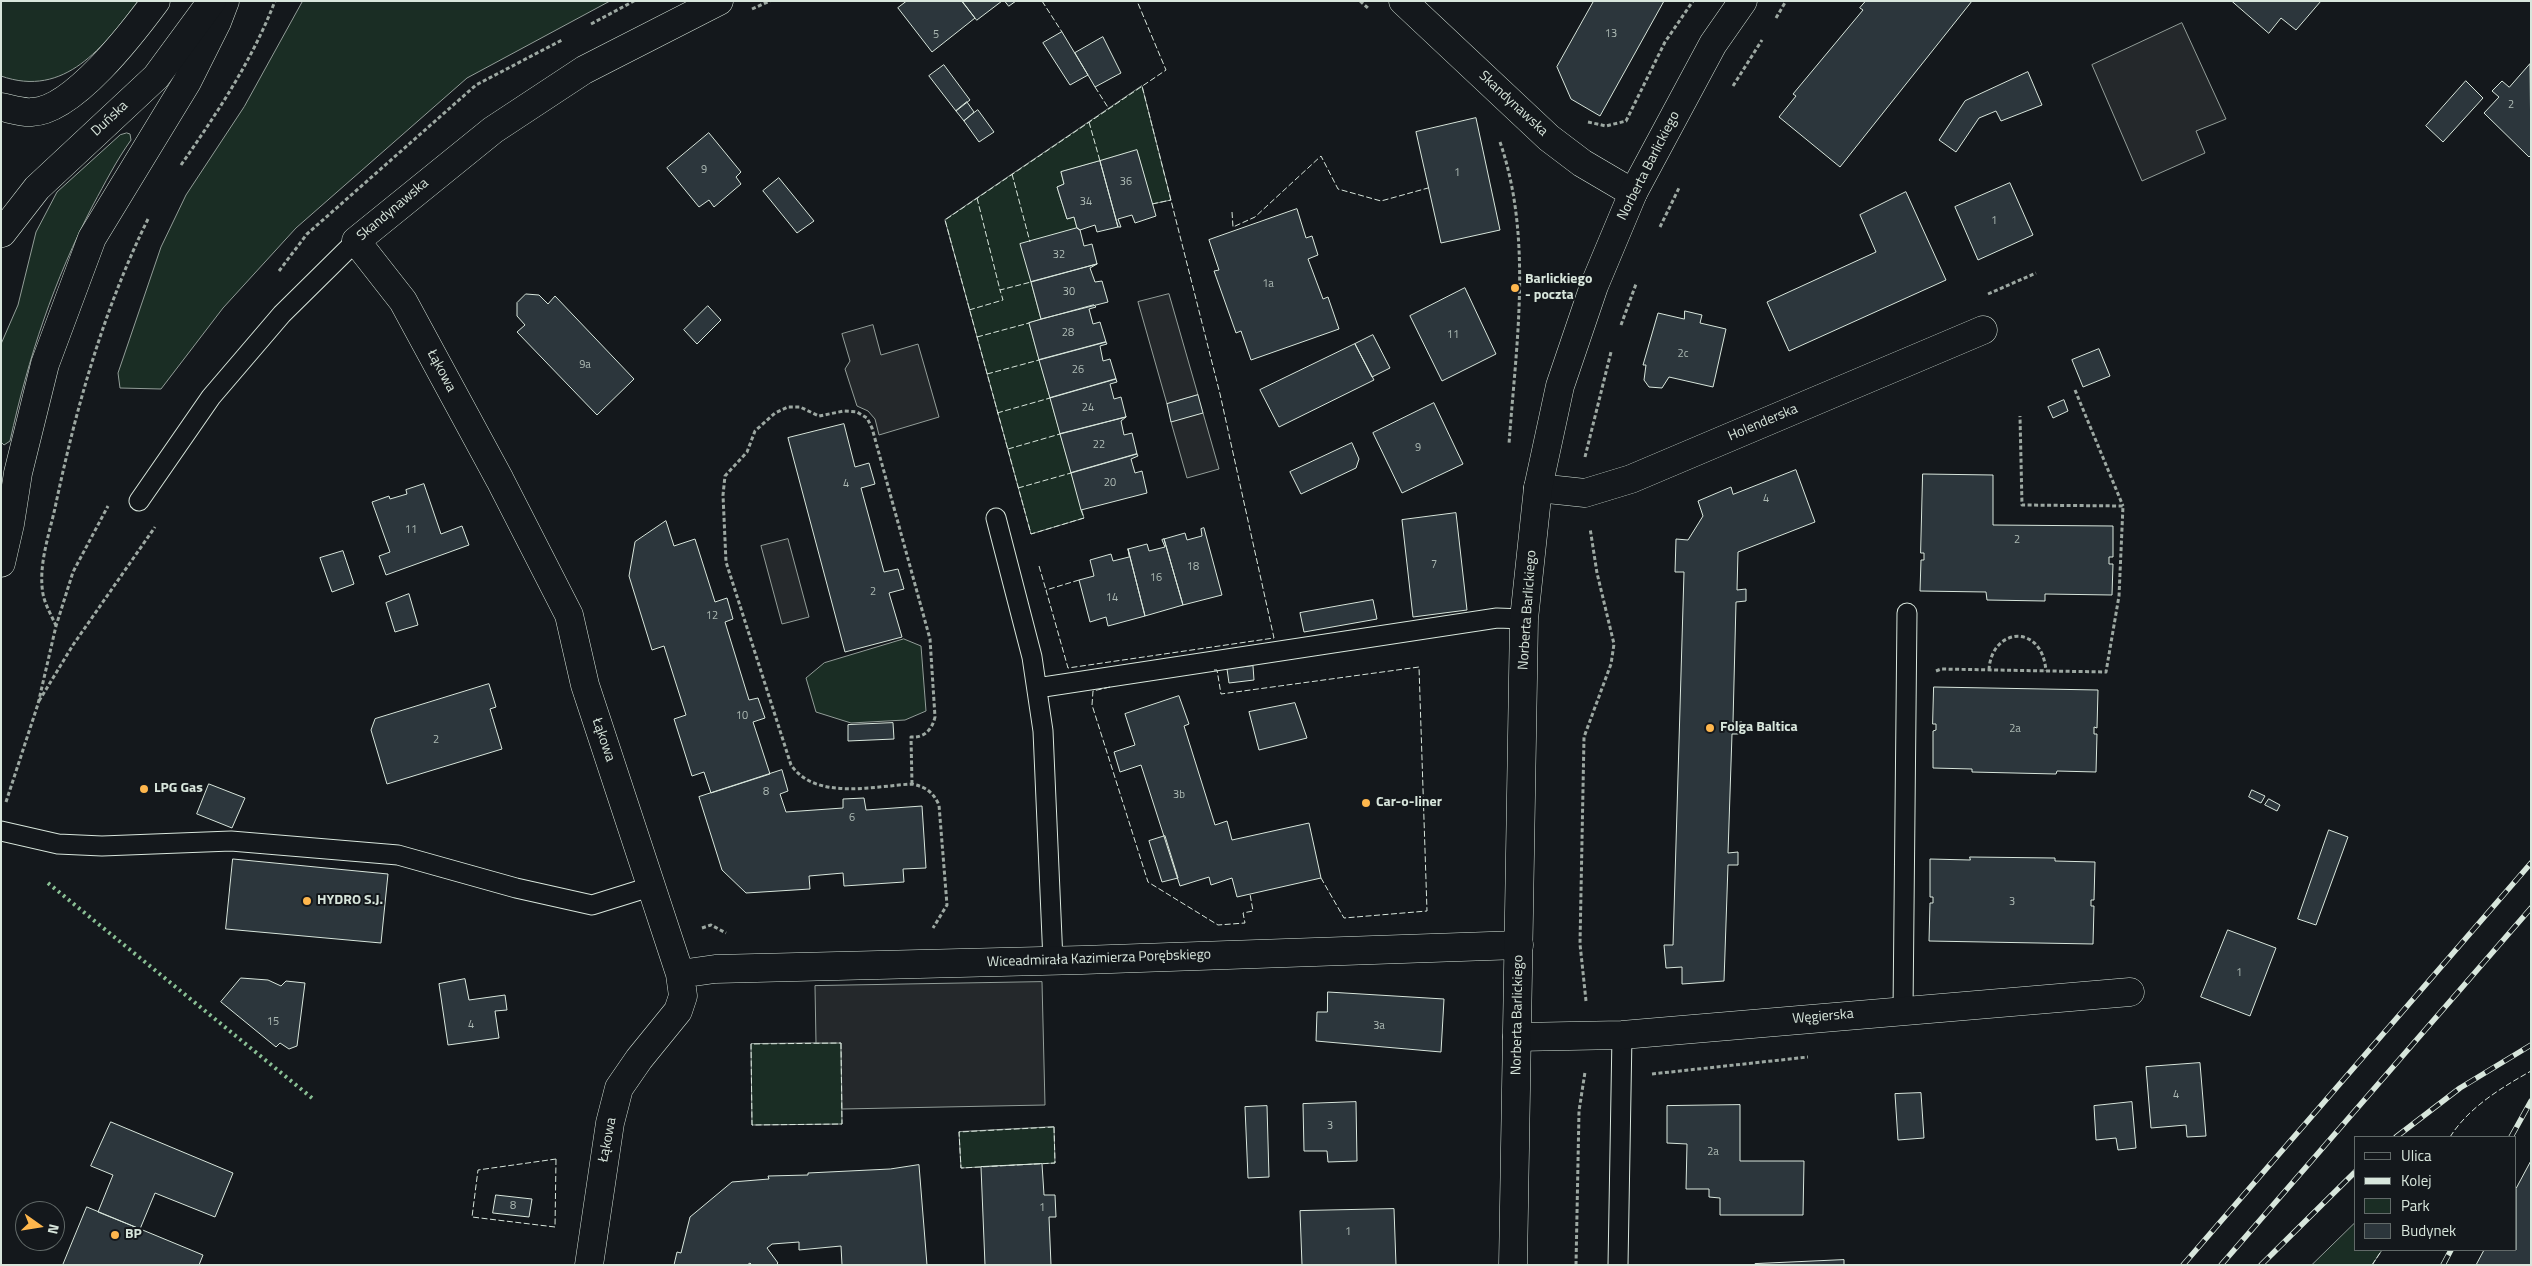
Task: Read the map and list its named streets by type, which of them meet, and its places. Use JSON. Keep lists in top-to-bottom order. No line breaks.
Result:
{"streets":{"main road":["Skandynawska","Duńska","Norberta Barlickiego","Łąkowa","Holenderska","Wiceadmirała Kazimierza Porębskiego","Węgierska"]},"crossings":[["Skandynawska","Norberta Barlickiego"],["Skandynawska","Łąkowa"],["Norberta Barlickiego","Holenderska"],["Norberta Barlickiego","Wiceadmirała Kazimierza Porębskiego"],["Norberta Barlickiego","Węgierska"],["Łąkowa","Wiceadmirała Kazimierza Porębskiego"]],"places":["Barlickiego - poczta","Folga Baltica","LPG Gas","Car-o-liner","HYDRO S.J.","BP"],"house_numbers":["13","5","2","9","1","36","34","1","32","1a","30","28","11","2c","9a","26","24","22","9","20","4","4","11","2","7","18","16","2","14","12","10","2a","2","8","3b","6","3","1","15","4","3a","4","3","2a","8","1","1"],"legend":["Ulica","Kolej","Park","Budynek"],"north":"right"}
